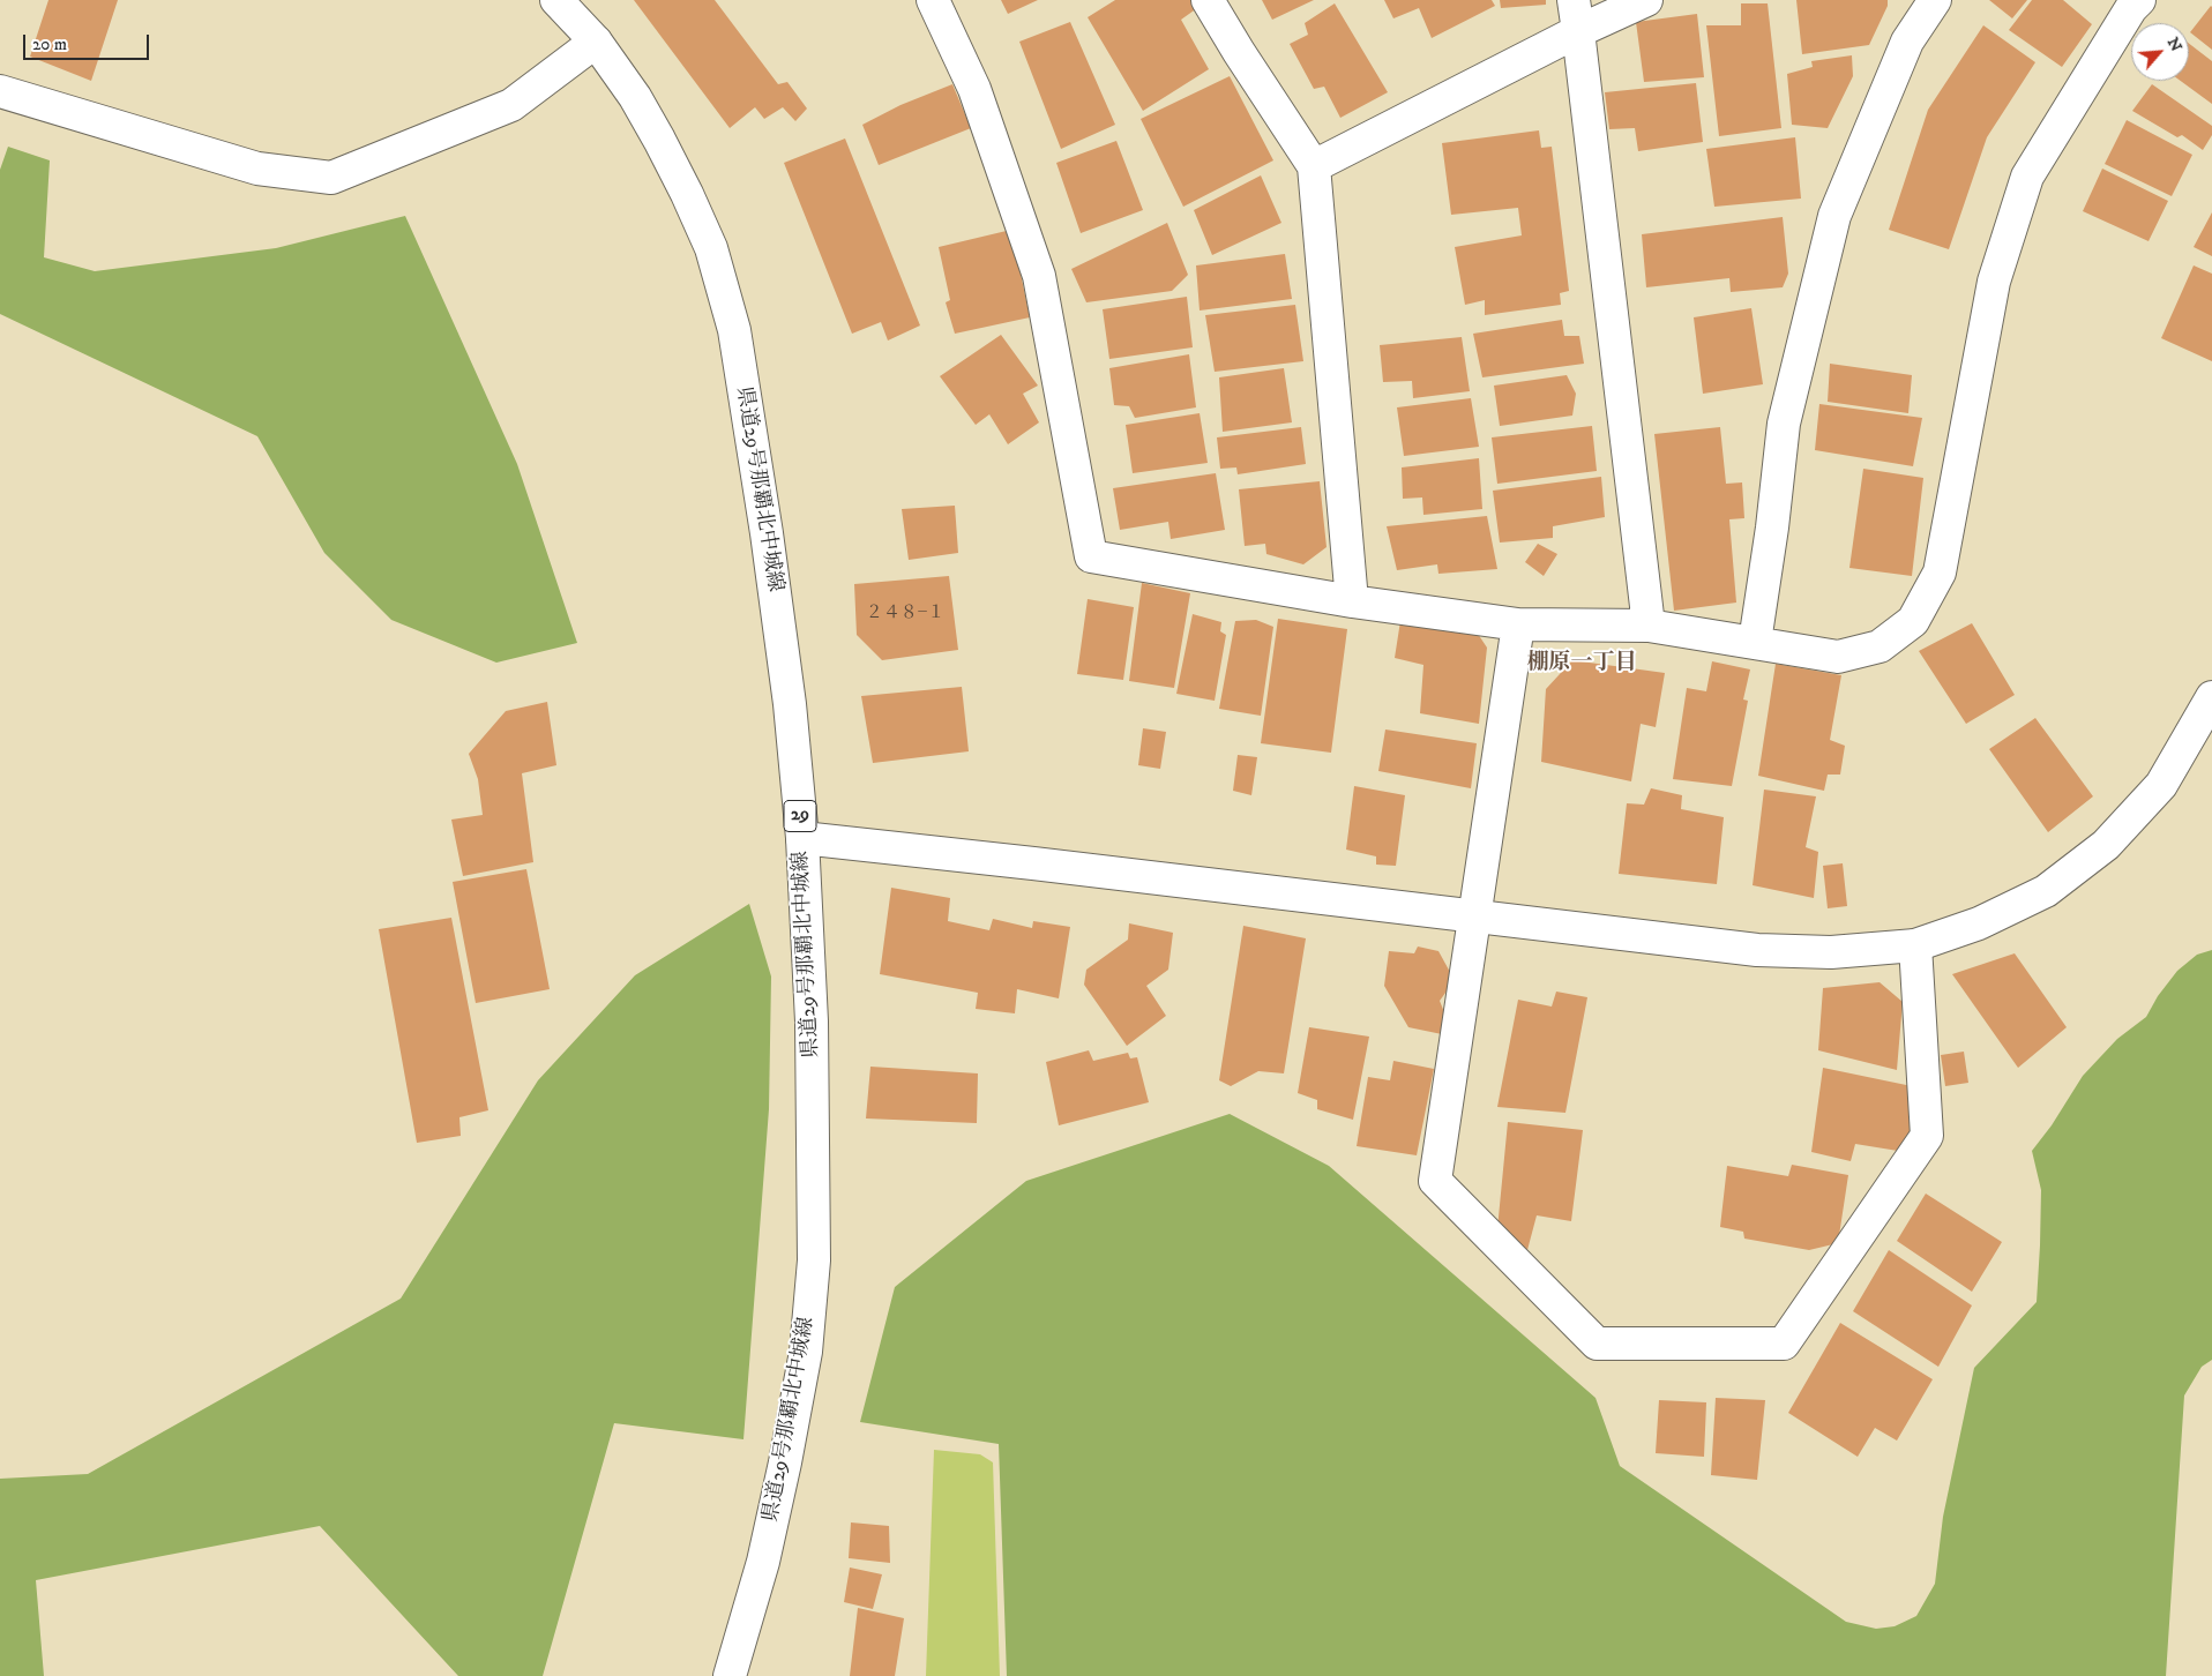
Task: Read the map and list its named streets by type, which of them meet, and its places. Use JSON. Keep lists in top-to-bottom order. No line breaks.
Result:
{"streets":{"street":["県道29号那覇北中城線","29"]},"districts":["棚原一丁目"],"house_numbers":["２４８−１"],"scale_bar":"20 m","north":"top right"}
